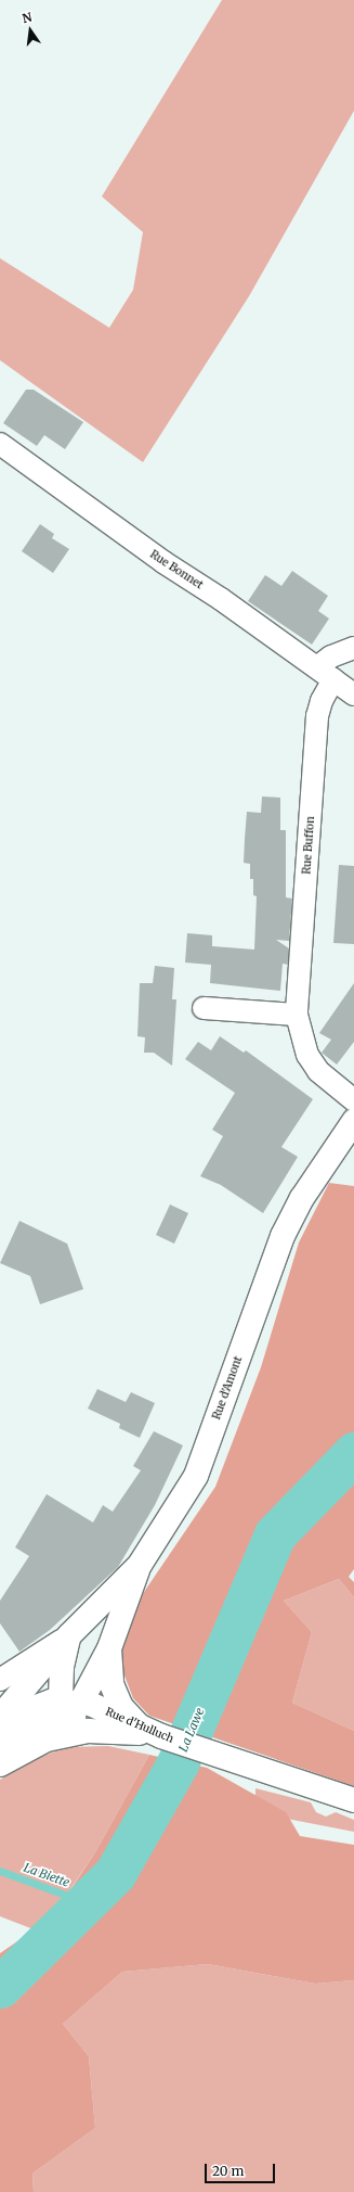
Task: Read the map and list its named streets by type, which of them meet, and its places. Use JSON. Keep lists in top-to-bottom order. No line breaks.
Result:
{"streets":{"street":["Rue Bonnet","Rue Buffon","Rue d'Amont","Rue d'Hulluch"]},"crossings":[["Rue Bonnet","Rue Buffon"]],"water":["La Lawe","La Biette"],"scale_bar":"20 m","north":"top"}
